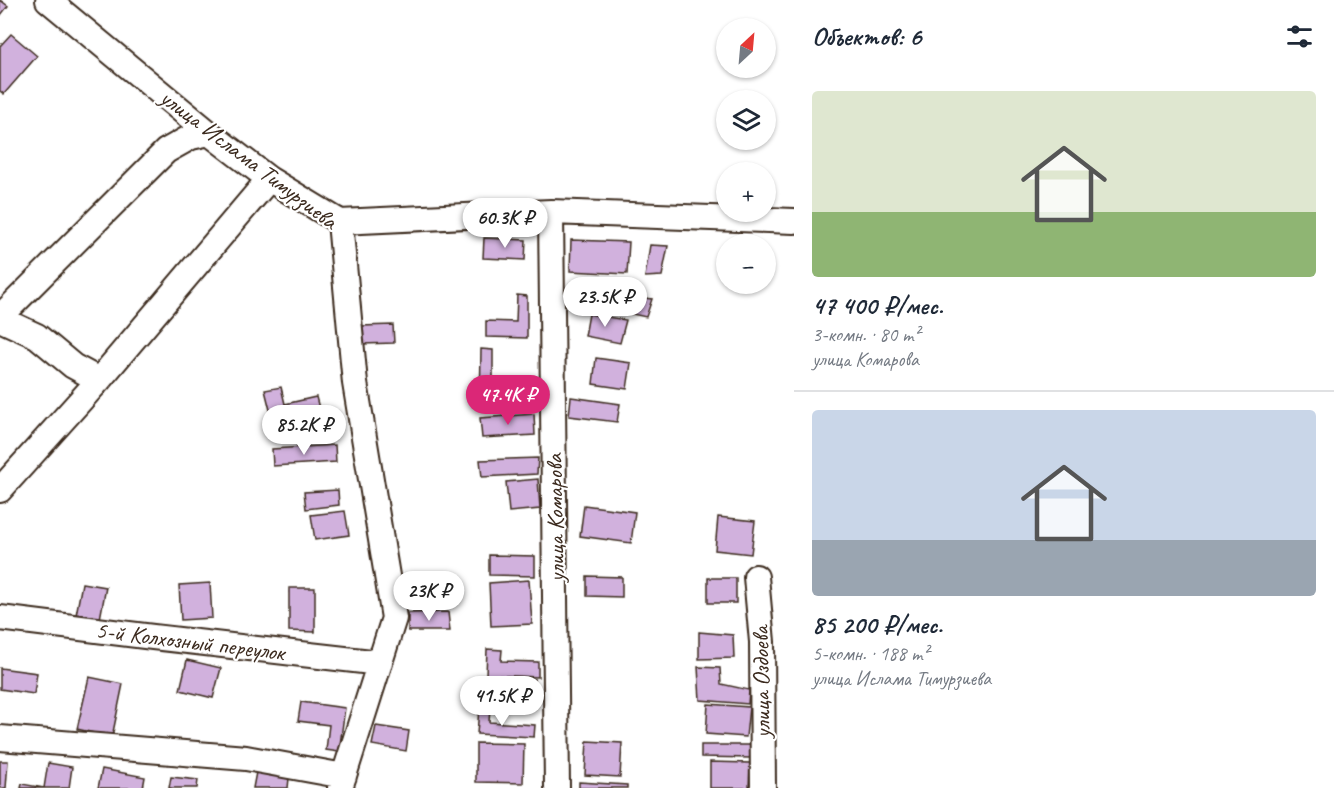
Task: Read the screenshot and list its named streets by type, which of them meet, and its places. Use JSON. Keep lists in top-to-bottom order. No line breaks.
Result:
{"streets":{"street":["улица Ислама Тимурзиева","улица Комарова","5-й Колхозный переулок","улица Оздоева"]},"crossings":[["улица Ислама Тимурзиева","5-й Колхозный переулок"]],"north":"top right","page":{"heading":"Объектов: 6","map_buttons":["+","−"],"list":[{"name":"47 400 ₽/мес.","note":"3-комн. · 80 m² · улица Комарова"},{"name":"85 200 ₽/мес.","note":"5-комн. · 188 m² · улица Ислама Тимурзиева"}],"price":["60.3K ₽","23.5K ₽","47.4K ₽","85.2K ₽","23K ₽","41.5K ₽"]}}
